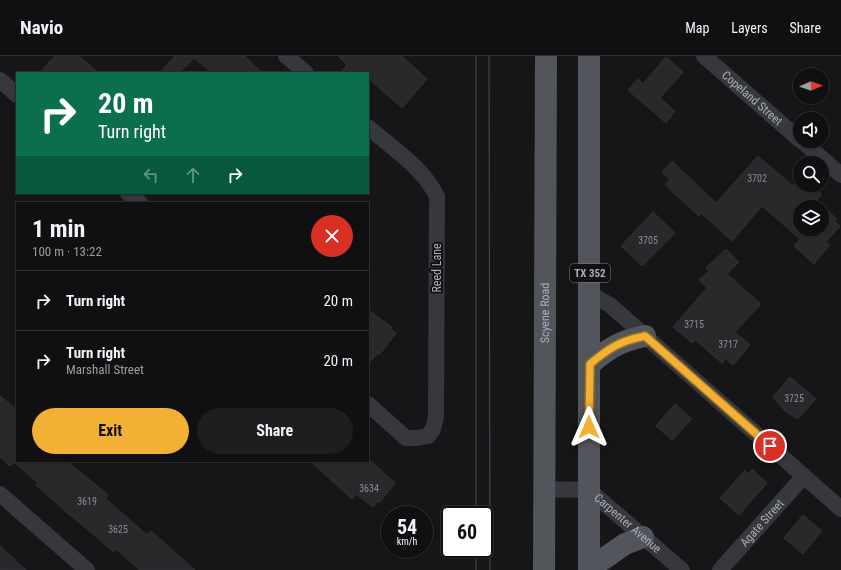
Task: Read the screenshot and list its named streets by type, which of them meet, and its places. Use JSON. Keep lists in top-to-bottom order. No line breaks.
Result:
{"streets":{"main road":["TX 352","Scyene Road"],"street":["Copeland Street","Reed Lane","Carpenter Avenue","Agate Street"]},"crossings":[["TX 352","Carpenter Avenue"],["Scyene Road","Carpenter Avenue"]],"house_numbers":["3702","3705","3715","3717","3725","3634","3619","3625"],"north":"right","page":{"header":"Navio","nav":["Map","Layers","Share"],"turn":["20 m","Turn right"],"heading":["1 min","100 m · 13:22"],"list":[{"name":"Turn right","value":"20 m"},{"name":"Turn right","note":"Marshall Street","value":"20 m"}],"buttons":["Exit","Share"],"speed":"54 km/h","limit":"60"}}
